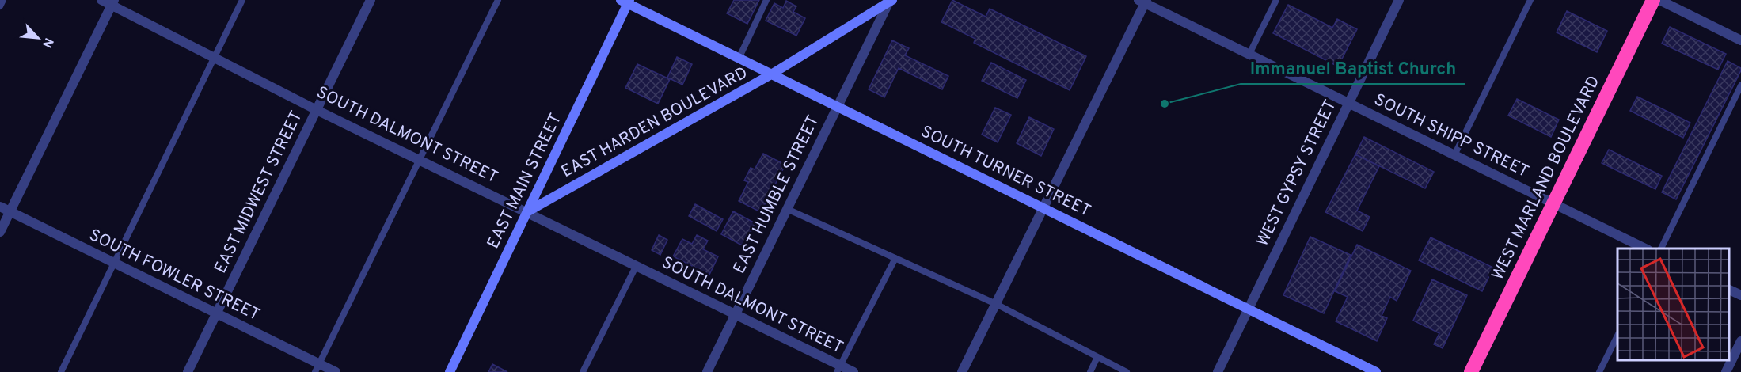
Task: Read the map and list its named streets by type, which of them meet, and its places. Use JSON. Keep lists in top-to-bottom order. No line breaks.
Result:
{"streets":{"highway":["WEST MARLAND BOULEVARD"],"main road":["EAST HARDEN BOULEVARD","SOUTH TURNER STREET","EAST MAIN STREET"],"street":["SOUTH DALMONT STREET","SOUTH SHIPP STREET","WEST GYPSY STREET","EAST MIDWEST STREET","EAST HUMBLE STREET","SOUTH FOWLER STREET"]},"crossings":[["EAST HARDEN BOULEVARD","SOUTH DALMONT STREET"],["EAST HARDEN BOULEVARD","SOUTH TURNER STREET"],["EAST HARDEN BOULEVARD","EAST MAIN STREET"],["EAST HARDEN BOULEVARD","EAST HUMBLE STREET"],["SOUTH DALMONT STREET","EAST MAIN STREET"],["SOUTH DALMONT STREET","EAST MIDWEST STREET"],["SOUTH DALMONT STREET","EAST HUMBLE STREET"],["SOUTH SHIPP STREET","WEST GYPSY STREET"],["SOUTH SHIPP STREET","WEST MARLAND BOULEVARD"],["SOUTH TURNER STREET","WEST GYPSY STREET"],["SOUTH TURNER STREET","EAST MAIN STREET"],["SOUTH TURNER STREET","EAST HUMBLE STREET"],["EAST MIDWEST STREET","SOUTH FOWLER STREET"]],"places":["Immanuel Baptist Church"],"north":"bottom right"}
